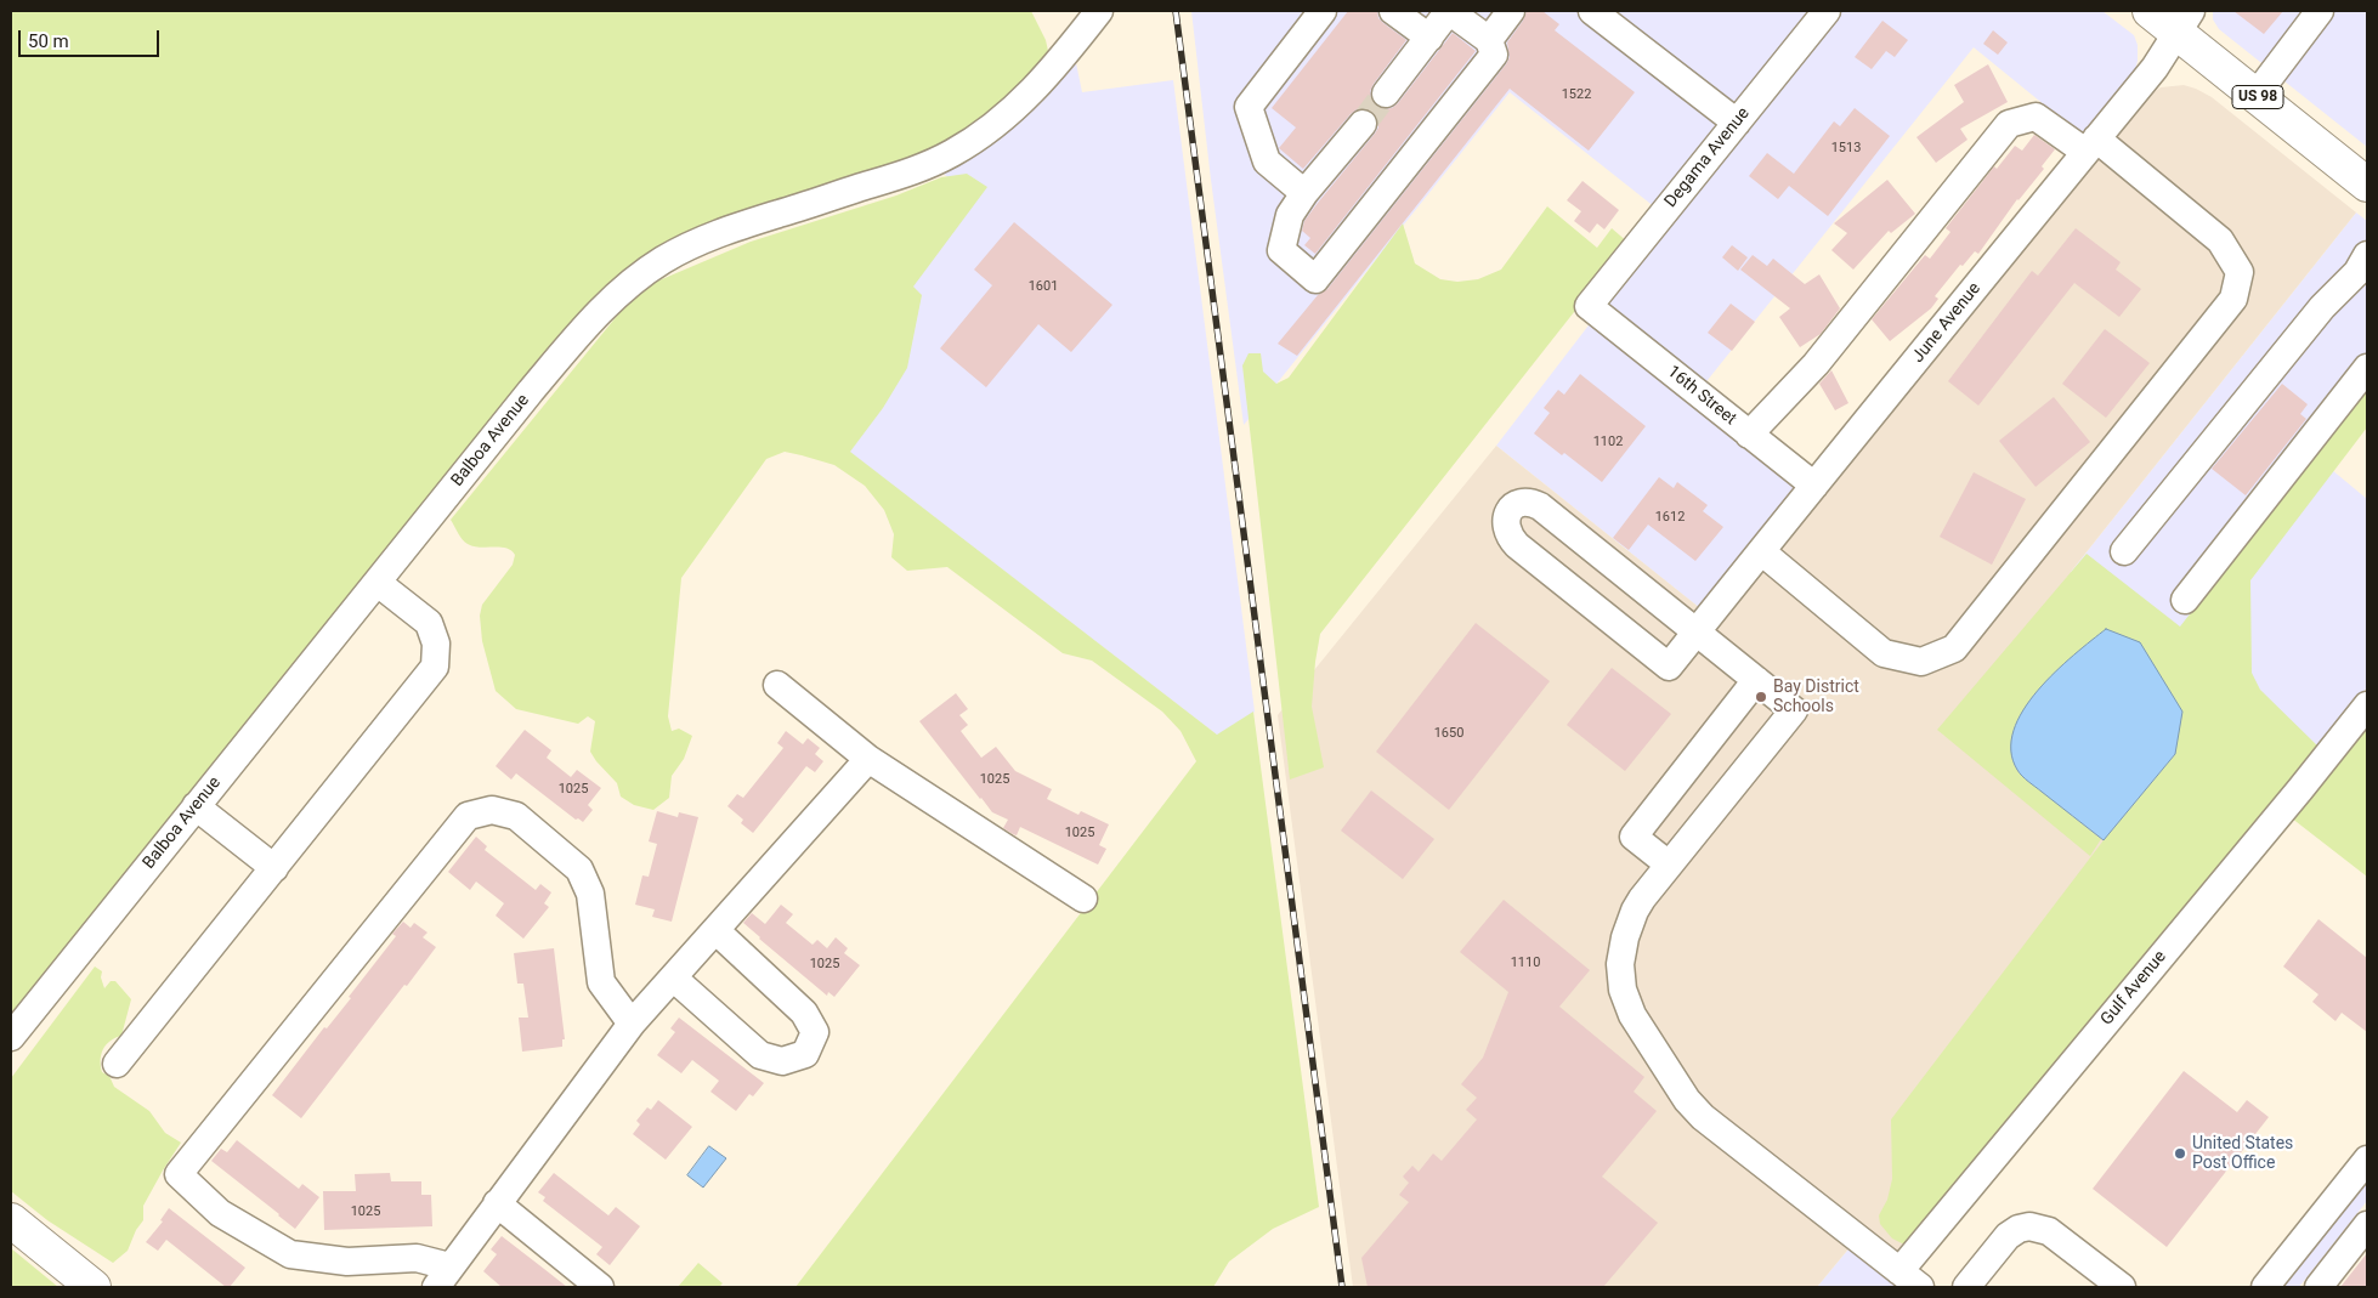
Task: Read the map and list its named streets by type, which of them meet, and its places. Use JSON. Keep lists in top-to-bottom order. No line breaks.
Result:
{"streets":{"main road":["US 98"],"street":["Degama Avenue","June Avenue","16th Street","Balboa Avenue","Gulf Avenue"]},"crossings":[["US 98","June Avenue"],["Degama Avenue","16th Street"],["June Avenue","16th Street"]],"places":["Bay District Schools","United States Post Office"],"house_numbers":["1522","1513","1601","1102","1612","1650","1025","1025","1025","1110","1025","1025"],"scale_bar":"50 m"}
